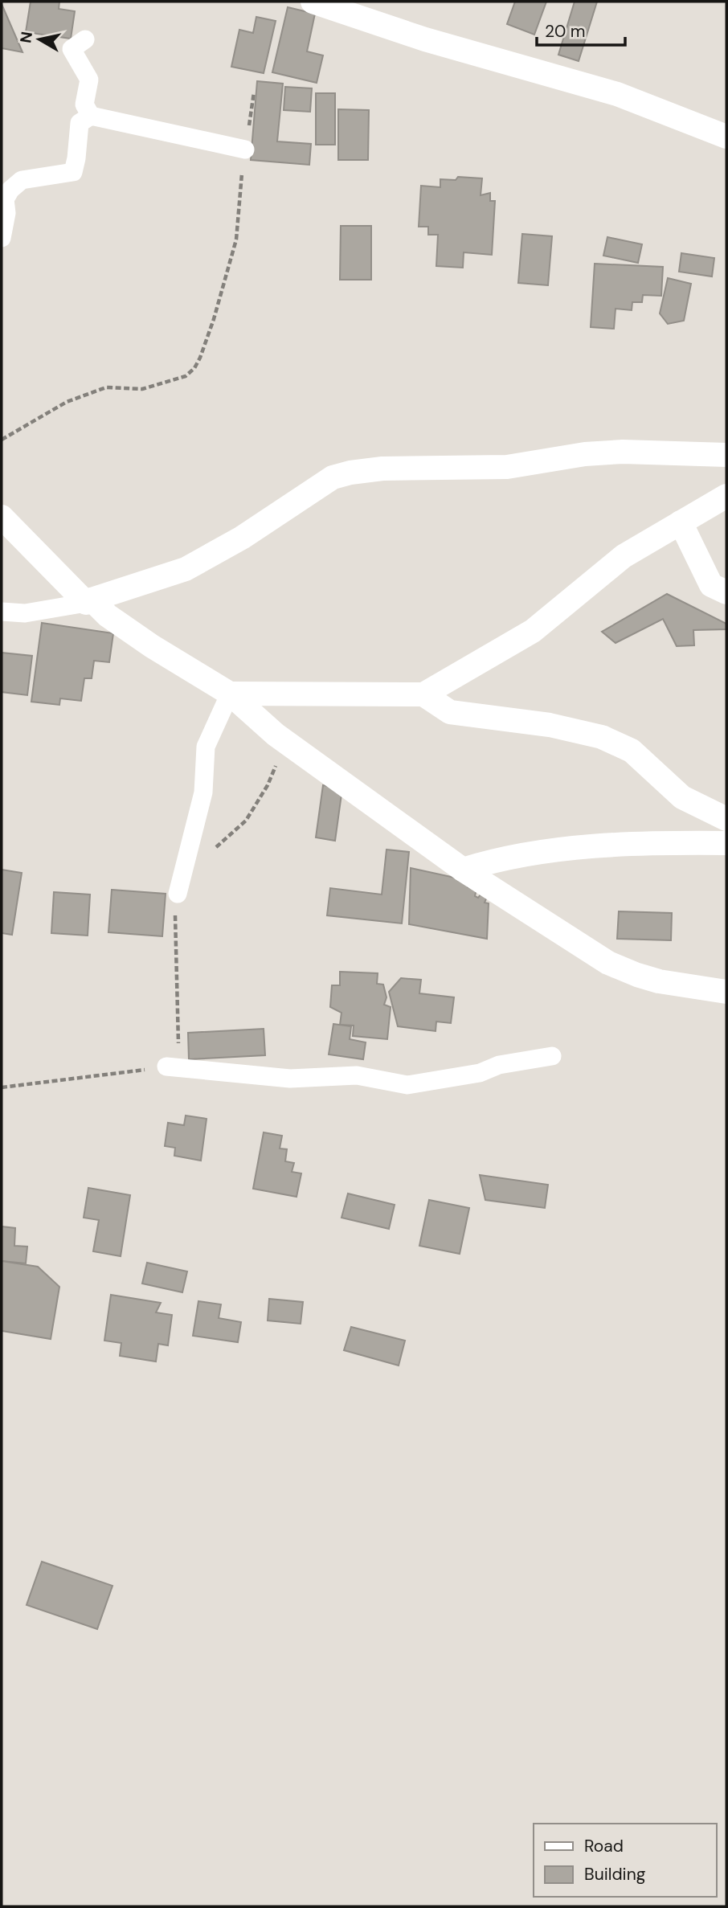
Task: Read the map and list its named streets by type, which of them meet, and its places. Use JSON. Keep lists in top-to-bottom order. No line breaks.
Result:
{"legend":["Road","Building"],"scale_bar":"20 m","north":"left"}
